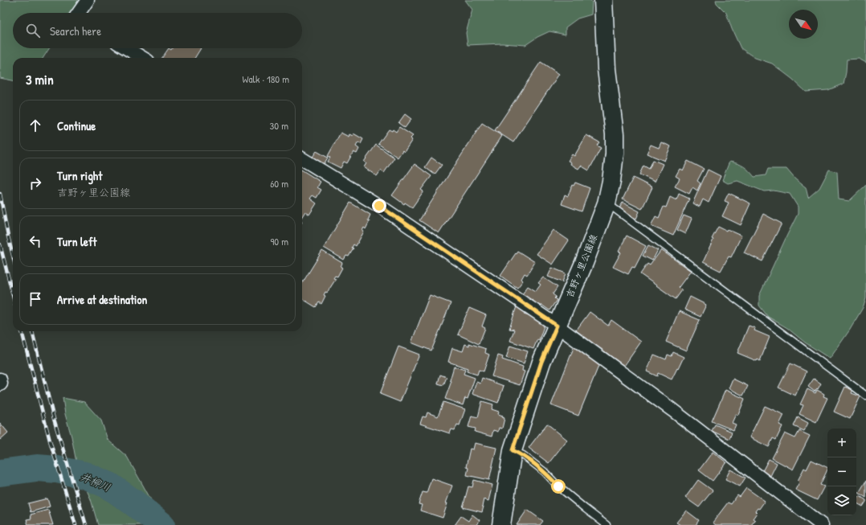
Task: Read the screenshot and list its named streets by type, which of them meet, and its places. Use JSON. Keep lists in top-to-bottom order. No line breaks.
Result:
{"streets":{"main road":["吉野ヶ里公園線"]},"water":["井柳川"],"north":"bottom right","page":{"search":"Search here","heading":["3 min","Walk · 180 m"],"list":[["Continue","30 m"],["Turn right","吉野ヶ里公園線","60 m"],["Turn left","90 m"],"Arrive at destination"],"map_buttons":["+","−"]}}
